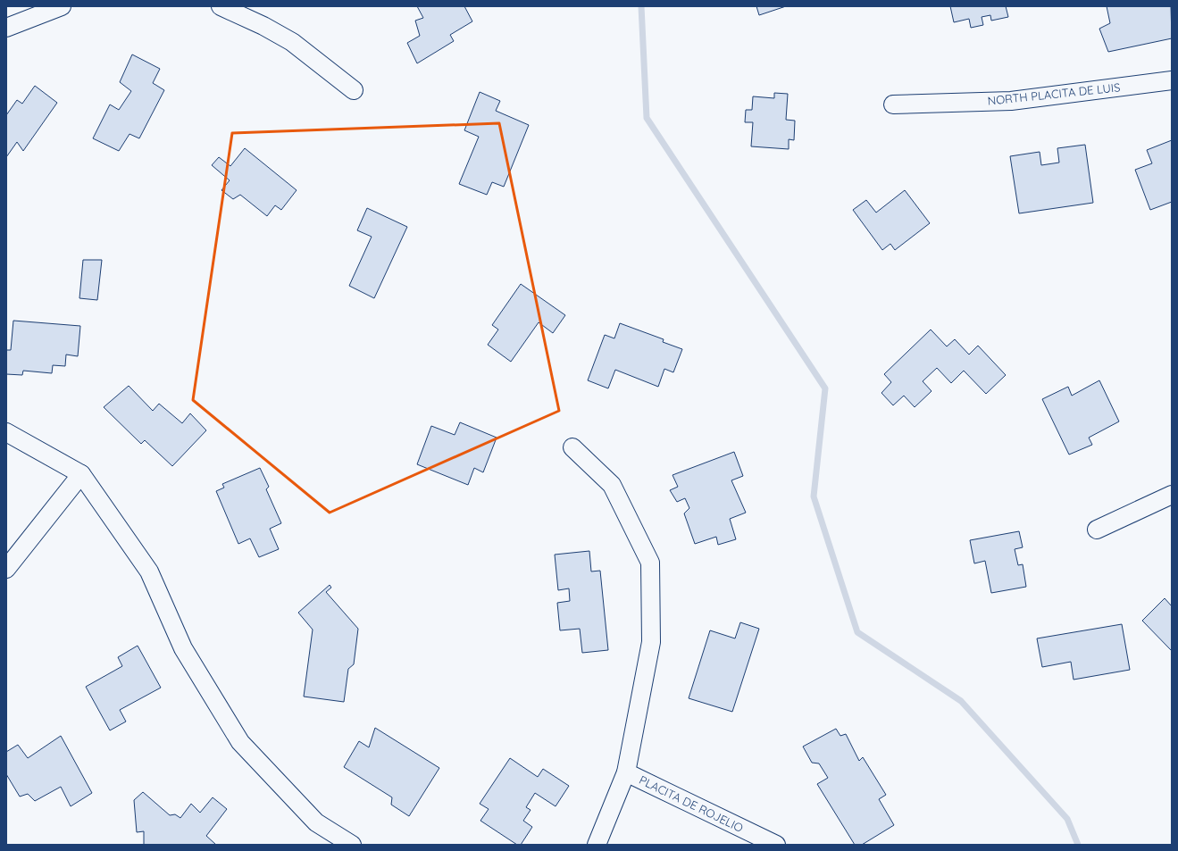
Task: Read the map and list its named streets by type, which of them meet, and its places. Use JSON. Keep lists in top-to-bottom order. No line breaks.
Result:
{"streets":{"street":["NORTH PLACITA DE LUIS","PLACITA DE ROJELIO"]}}
